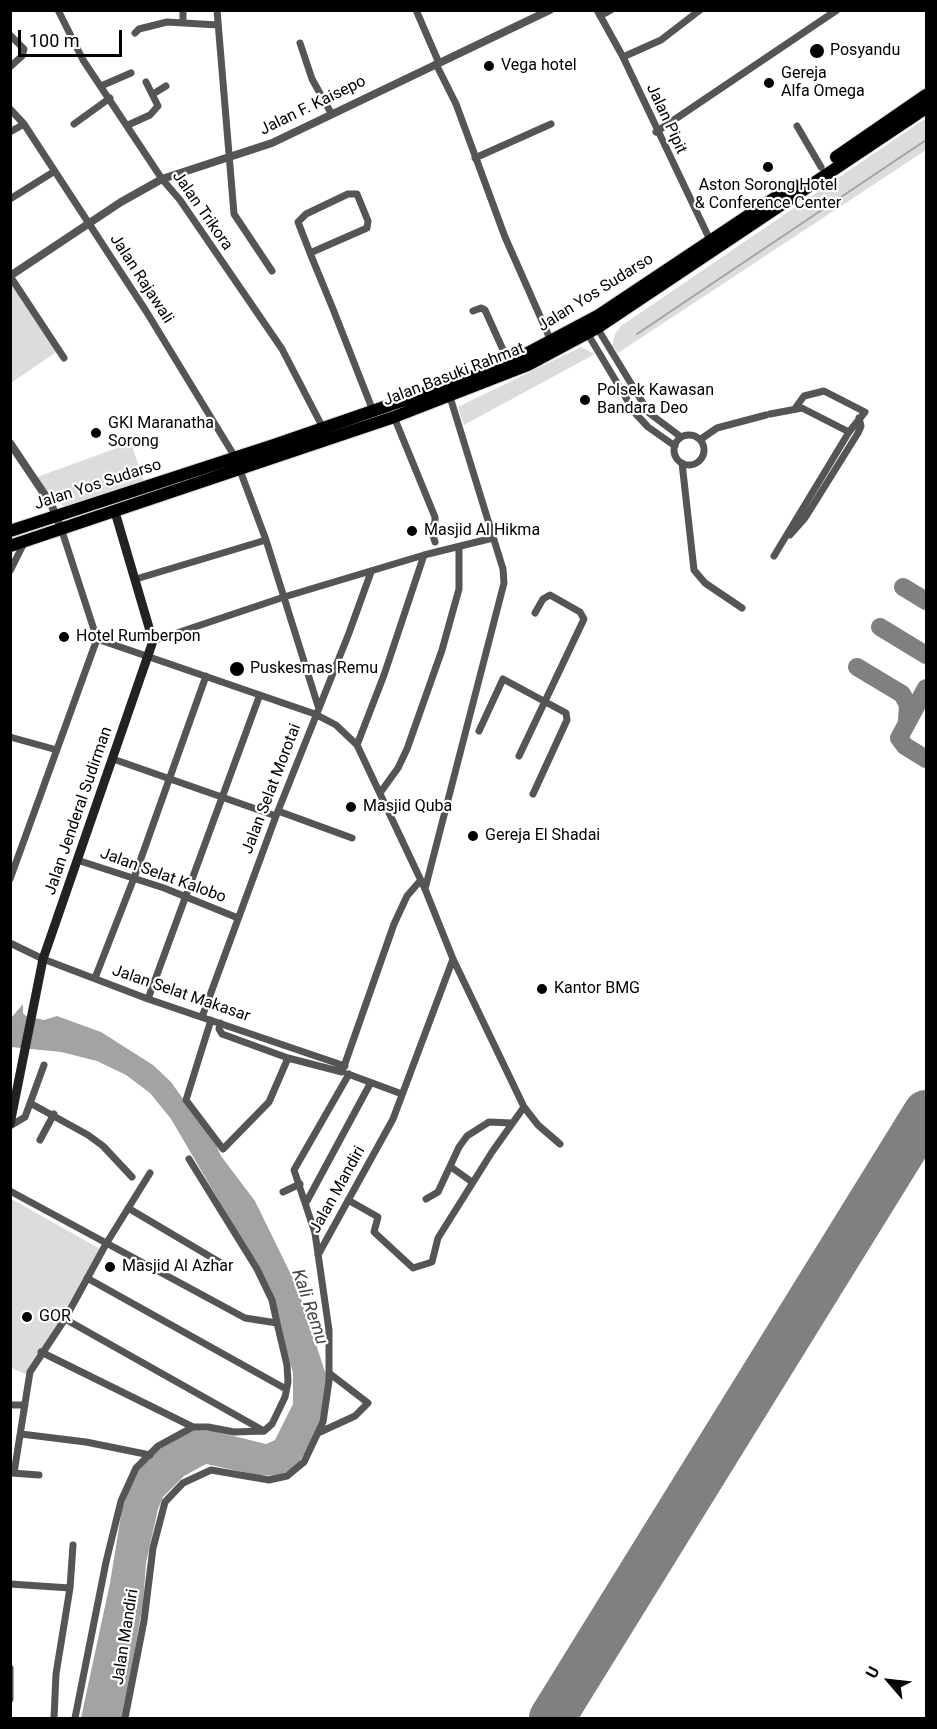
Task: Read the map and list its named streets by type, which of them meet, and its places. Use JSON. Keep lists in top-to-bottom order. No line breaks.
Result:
{"streets":{"highway":["Jalan Yos Sudarso","Jalan Basuki Rahmat"],"main road":["Jalan Jenderal Sudirman"],"street":["Jalan F. Kaisepo","Jalan Pipit","Jalan Trikora","Jalan Rajawali","Jalan Selat Morotai","Jalan Selat Kalobo","Jalan Selat Makasar","Jalan Mandiri"]},"crossings":[["Jalan F. Kaisepo","Jalan Trikora"],["Jalan F. Kaisepo","Jalan Rajawali"],["Jalan Pipit","Jalan Yos Sudarso"],["Jalan Trikora","Jalan Yos Sudarso"],["Jalan Rajawali","Jalan Yos Sudarso"],["Jalan Rajawali","Jalan Basuki Rahmat"],["Jalan Rajawali","Jalan Selat Morotai"],["Jalan Yos Sudarso","Jalan Basuki Rahmat"],["Jalan Selat Morotai","Jalan Selat Kalobo"],["Jalan Selat Morotai","Jalan Selat Makasar"],["Jalan Jenderal Sudirman","Jalan Selat Kalobo"],["Jalan Jenderal Sudirman","Jalan Selat Makasar"]],"water":["Kali Remu"],"places":["Posyandu","Vega hotel","Gereja Alfa Omega","Aston Sorong Hotel & Conference Center","Polsek Kawasan Bandara Deo","GKI Maranatha Sorong","Masjid Al Hikma","Hotel Rumberpon","Puskesmas Remu","Masjid Quba","Gereja El Shadai","Kantor BMG","Masjid Al Azhar","GOR"],"scale_bar":"100 m","north":"top left"}
